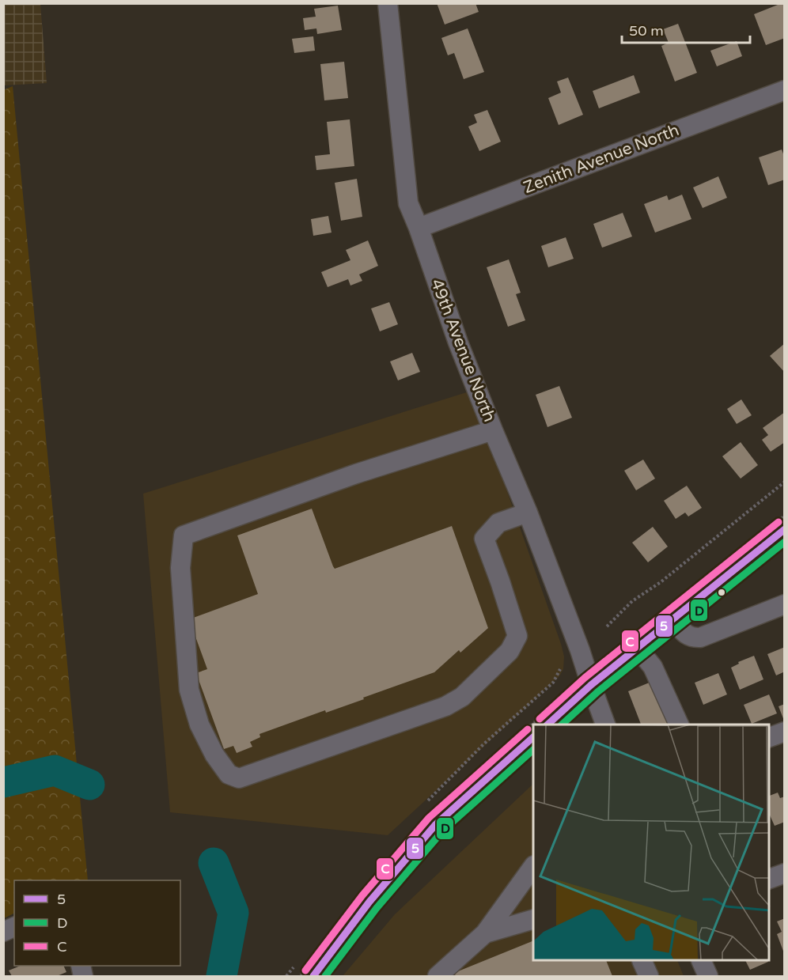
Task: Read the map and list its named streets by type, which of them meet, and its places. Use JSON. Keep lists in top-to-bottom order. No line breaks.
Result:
{"streets":{"street":["Zenith Avenue North","49th Avenue North"]},"crossings":[["Zenith Avenue North","49th Avenue North"]],"lines":["transit line C","transit line 5","transit line D"],"legend":["5","D","C"],"scale_bar":"50 m"}
